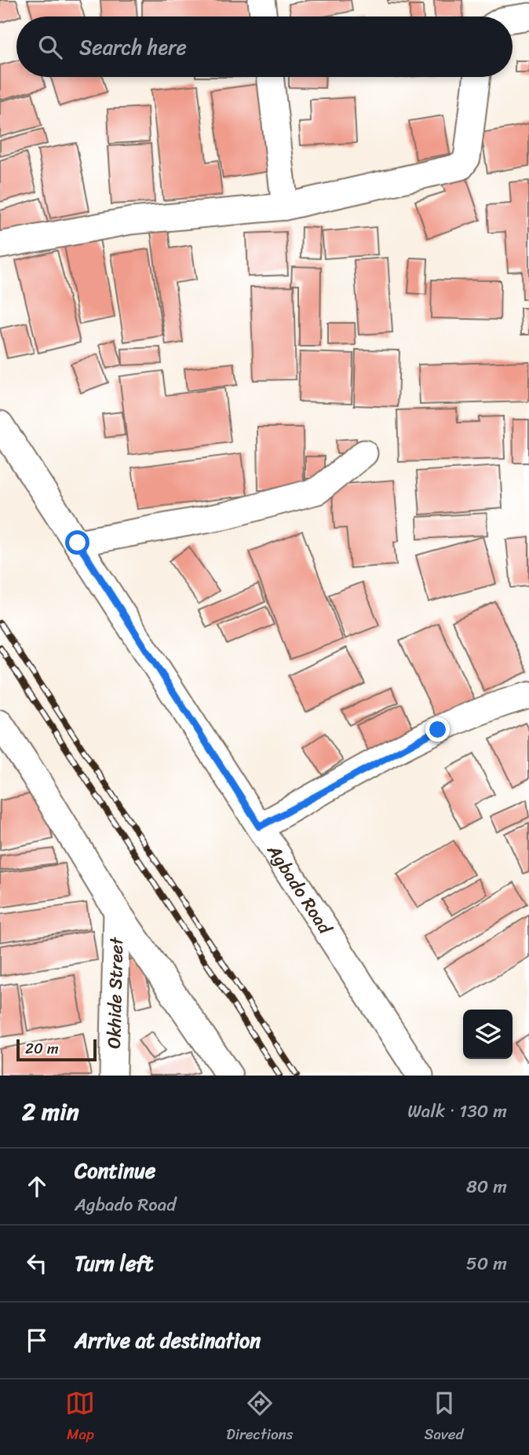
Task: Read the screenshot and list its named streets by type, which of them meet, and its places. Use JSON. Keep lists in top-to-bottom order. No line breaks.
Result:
{"streets":{"street":["Agbado Road","Okhide Street"]},"scale_bar":"20 m","page":{"search":"Search here","scale":"20 m","heading":["2 min","Walk · 130 m"],"list":[["Continue","Agbado Road","80 m"],["Turn left","50 m"],"Arrive at destination"],"nav":["Map","Directions","Saved"]}}
